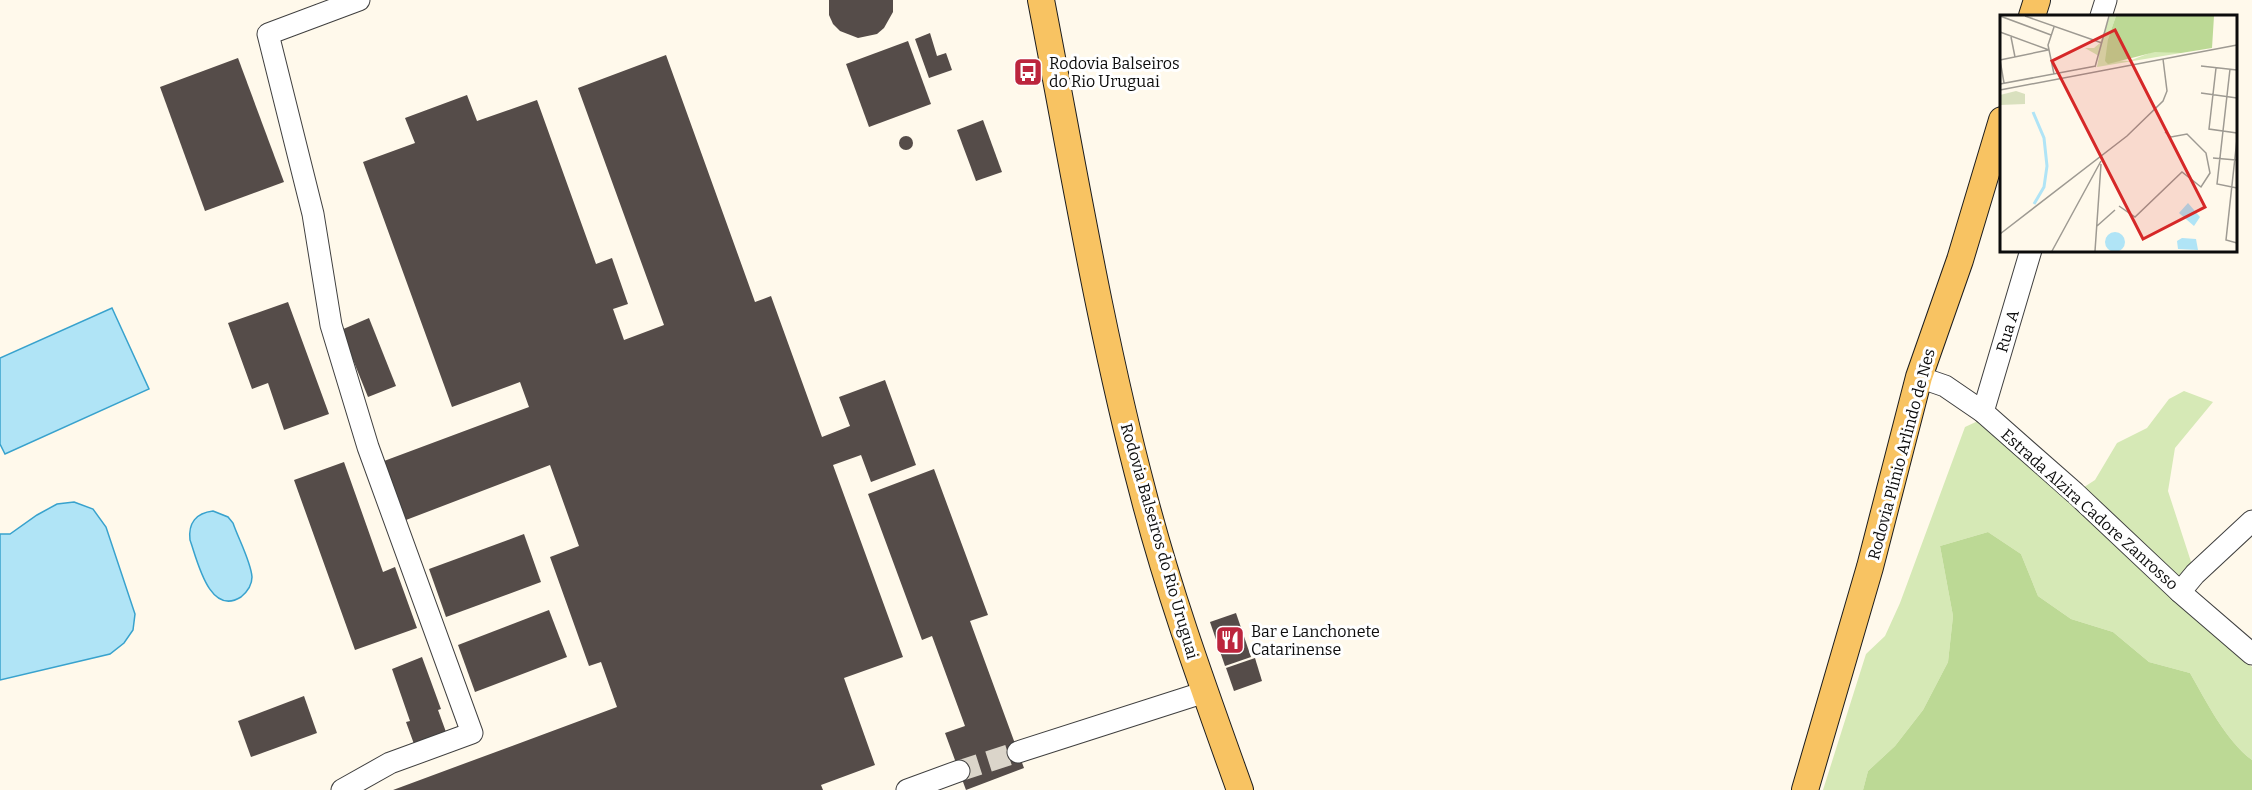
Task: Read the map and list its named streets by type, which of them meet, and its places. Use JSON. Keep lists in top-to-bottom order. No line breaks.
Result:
{"streets":{"main road":["Rodovia Plínio Arlindo de Nes","Rodovia Balseiros do Rio Uruguai"],"street":["Rua A","Estrada Alzira Cadore Zanrosso"]},"crossings":[["Rua A","Estrada Alzira Cadore Zanrosso"],["Rodovia Plínio Arlindo de Nes","Estrada Alzira Cadore Zanrosso"]],"places":{"bus stop":["Rodovia Balseiros do Rio Uruguai"],"restaurant":["Bar e Lanchonete Catarinense"]}}
